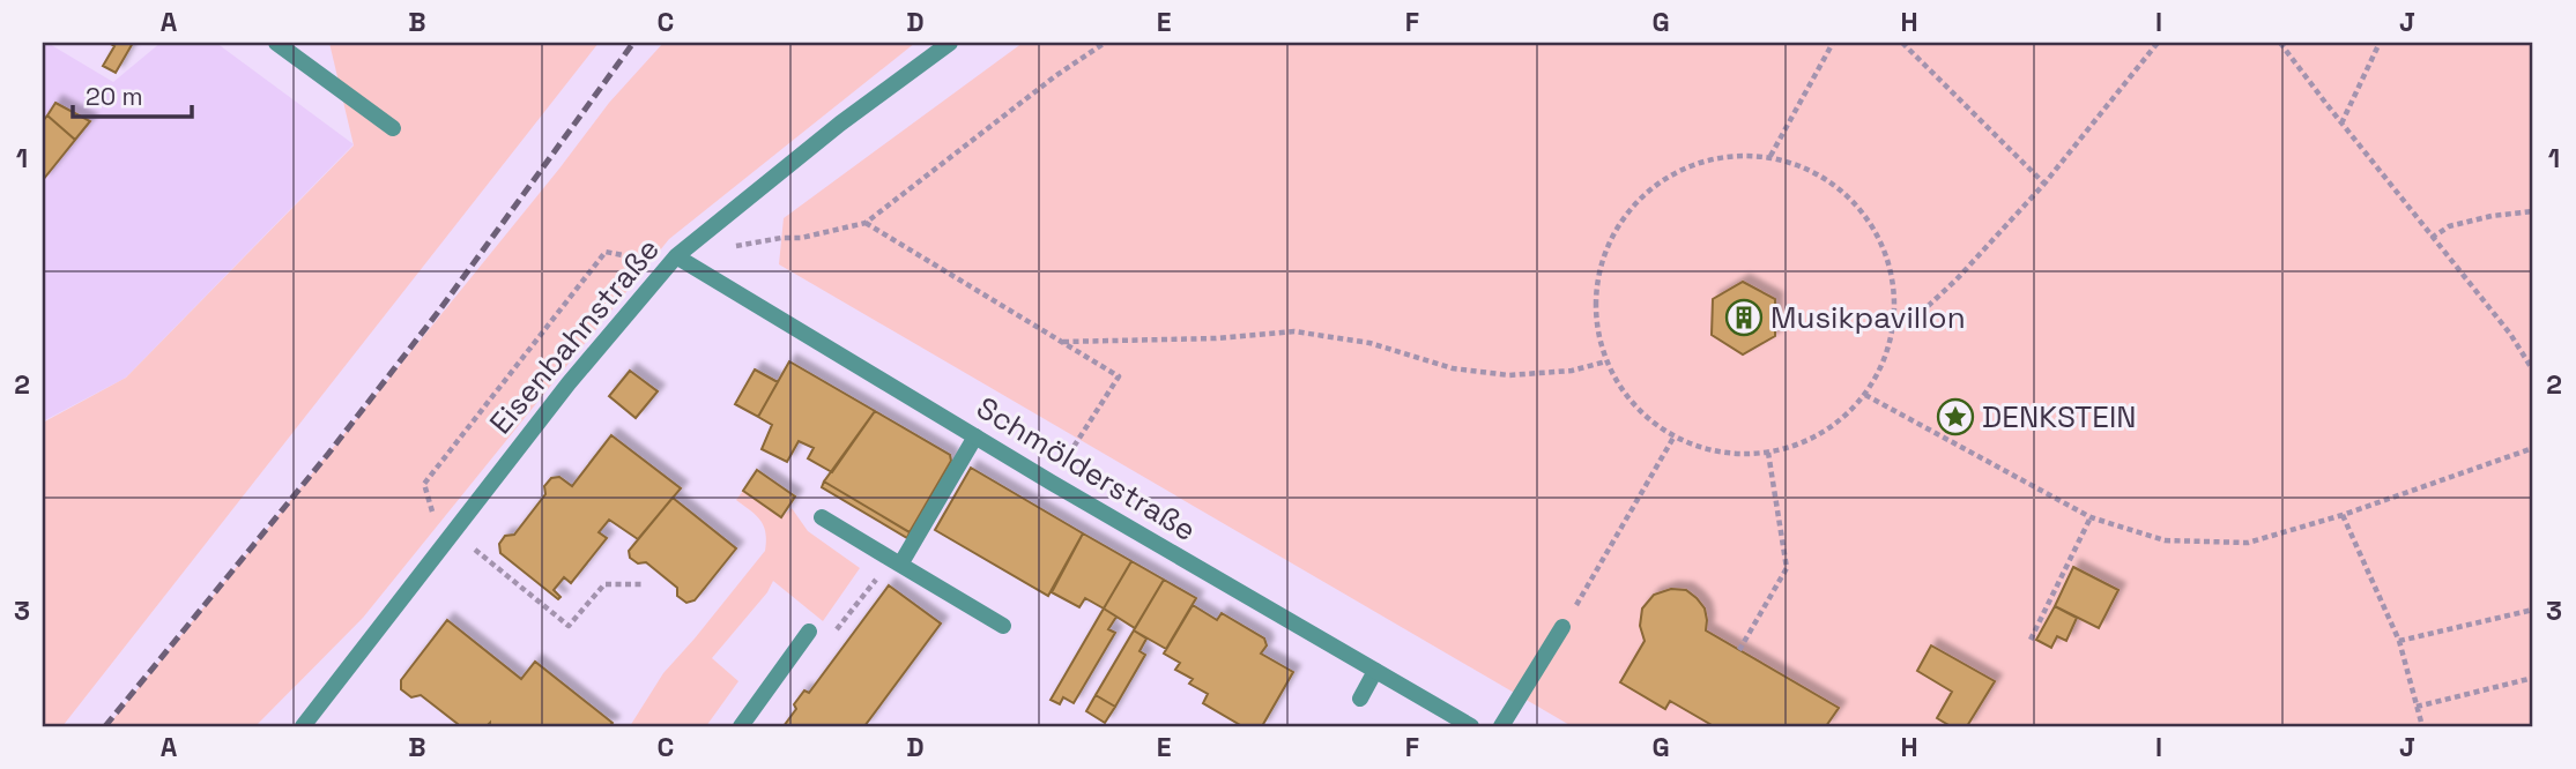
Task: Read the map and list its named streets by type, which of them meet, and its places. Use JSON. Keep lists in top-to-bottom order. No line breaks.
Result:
{"streets":{"street":["Eisenbahnstraße","Schmölderstraße"]},"crossings":[["Eisenbahnstraße","Schmölderstraße"]],"places":{"building":["Musikpavillon"],"place":["DENKSTEIN"]},"scale_bar":"20 m","grid":{"columns":["A","B","C","D","E","F","G","H","I","J"],"rows":["1","2","3"]}}
